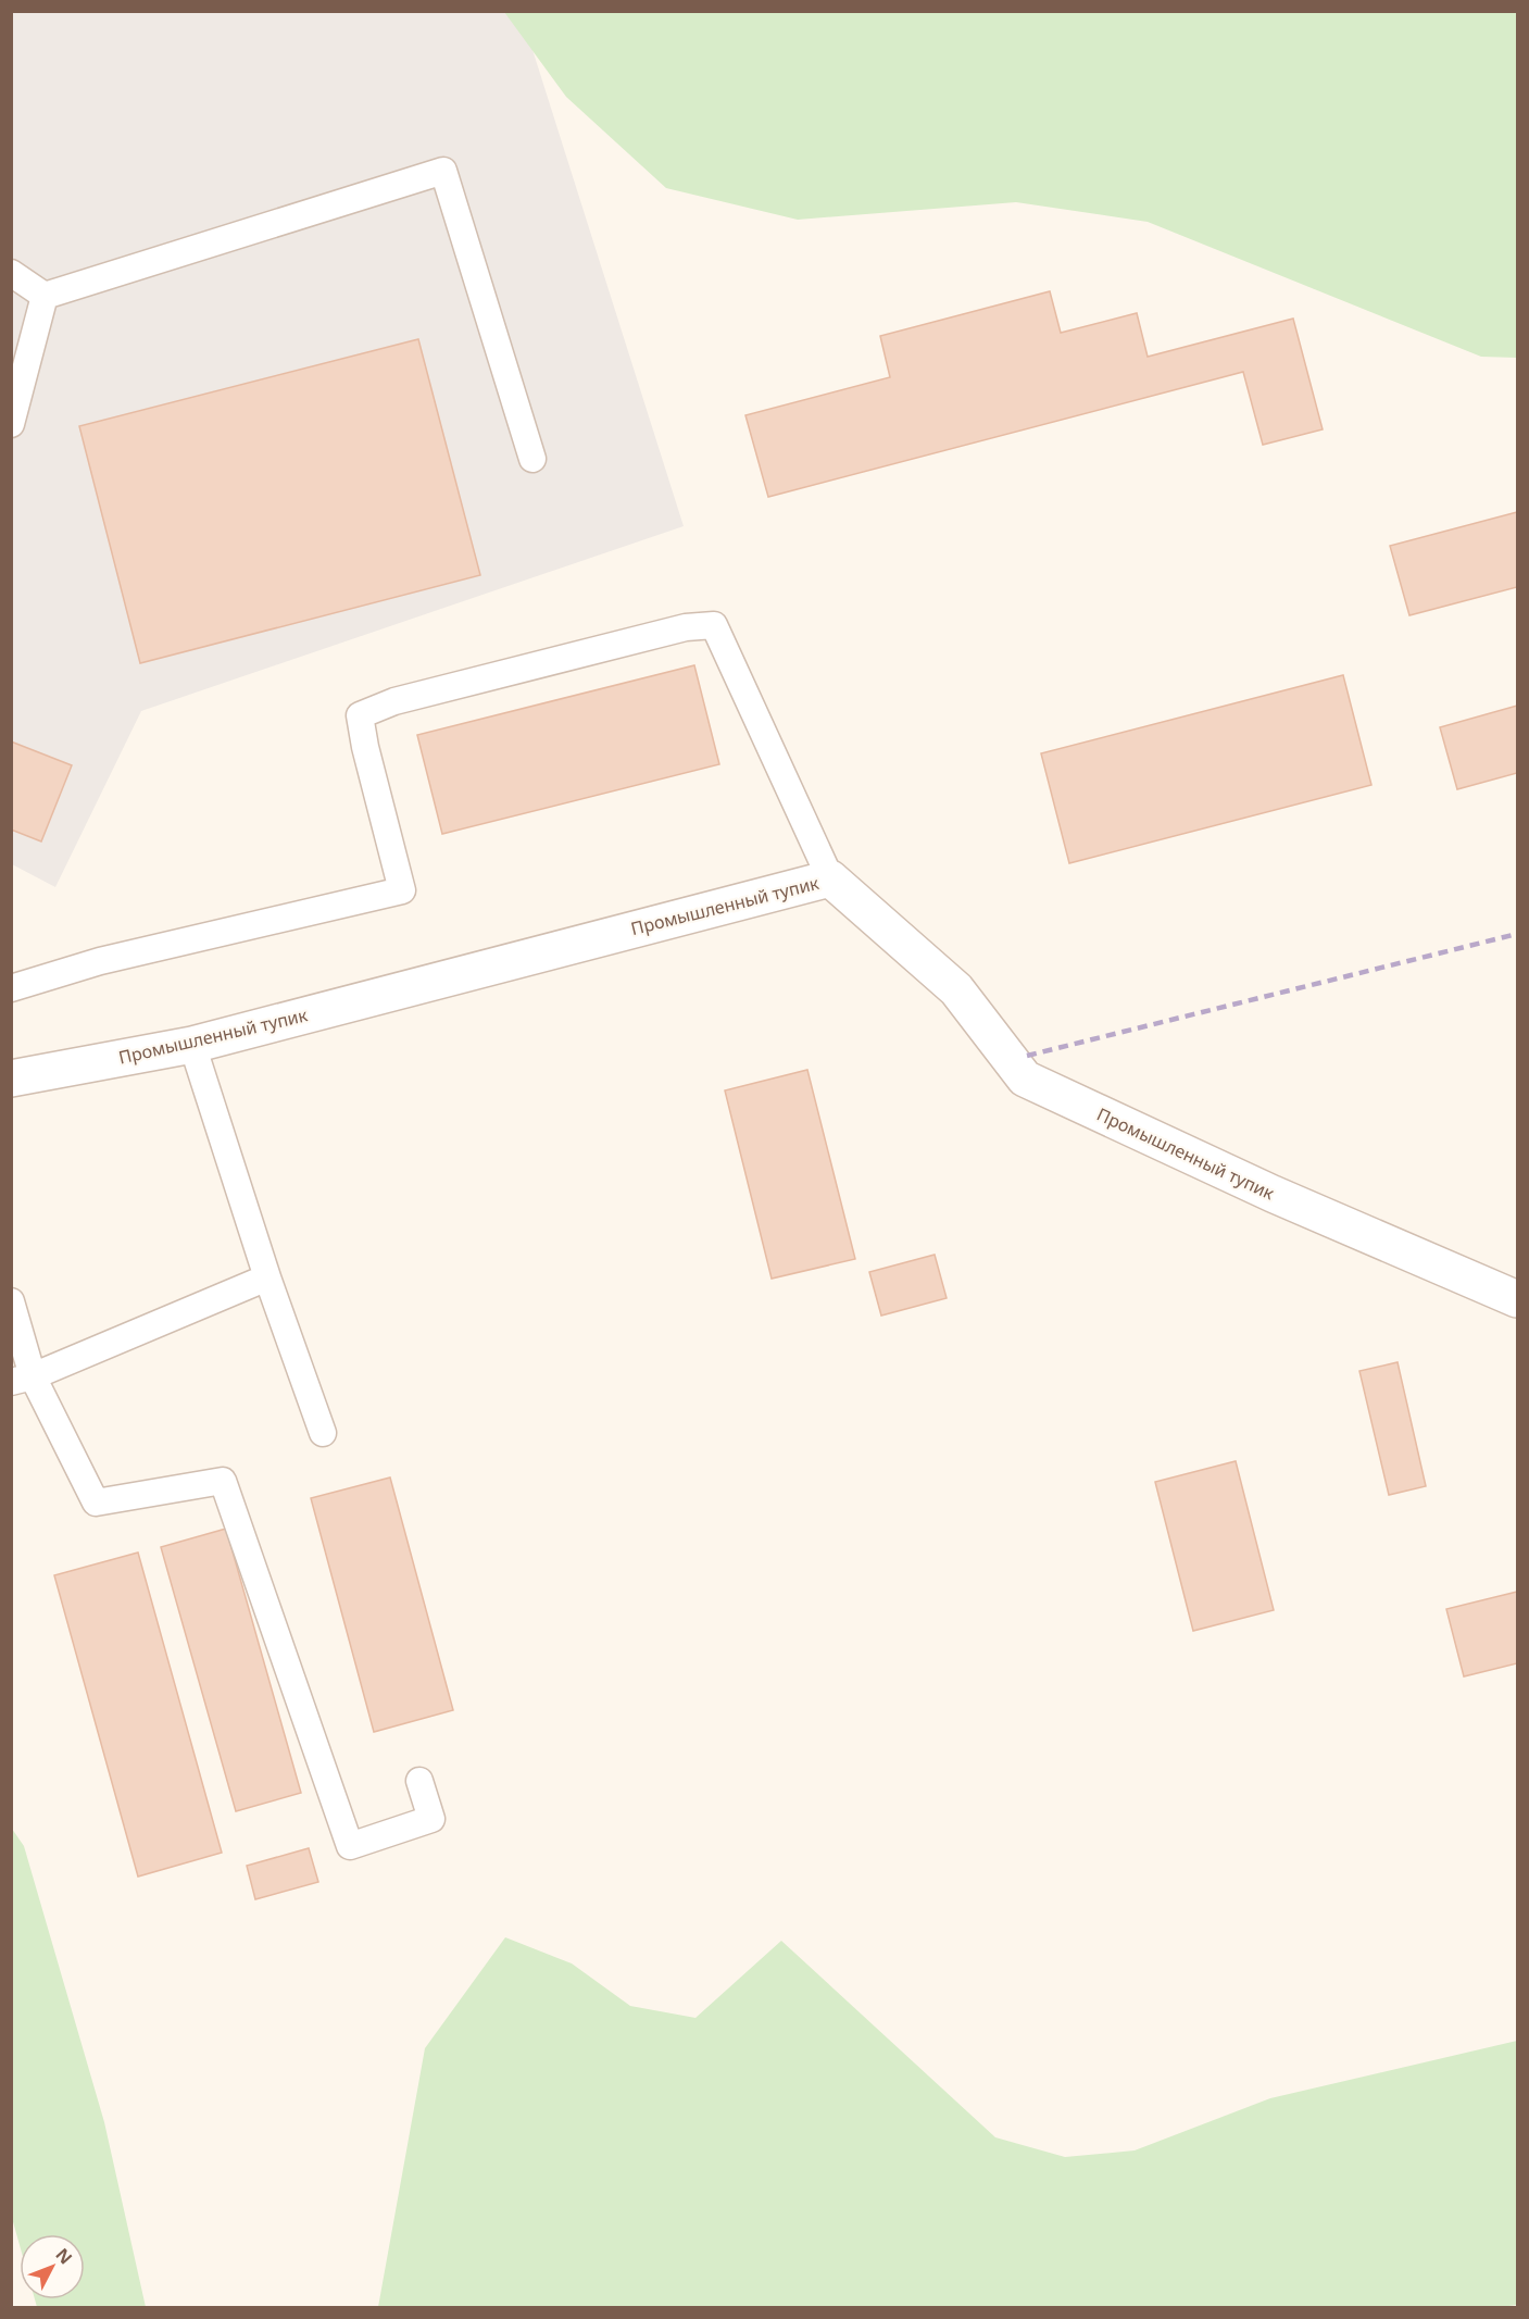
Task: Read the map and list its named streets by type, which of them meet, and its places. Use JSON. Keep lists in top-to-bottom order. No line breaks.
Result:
{"streets":{"street":["Промышленный тупик"]},"north":"top right"}
